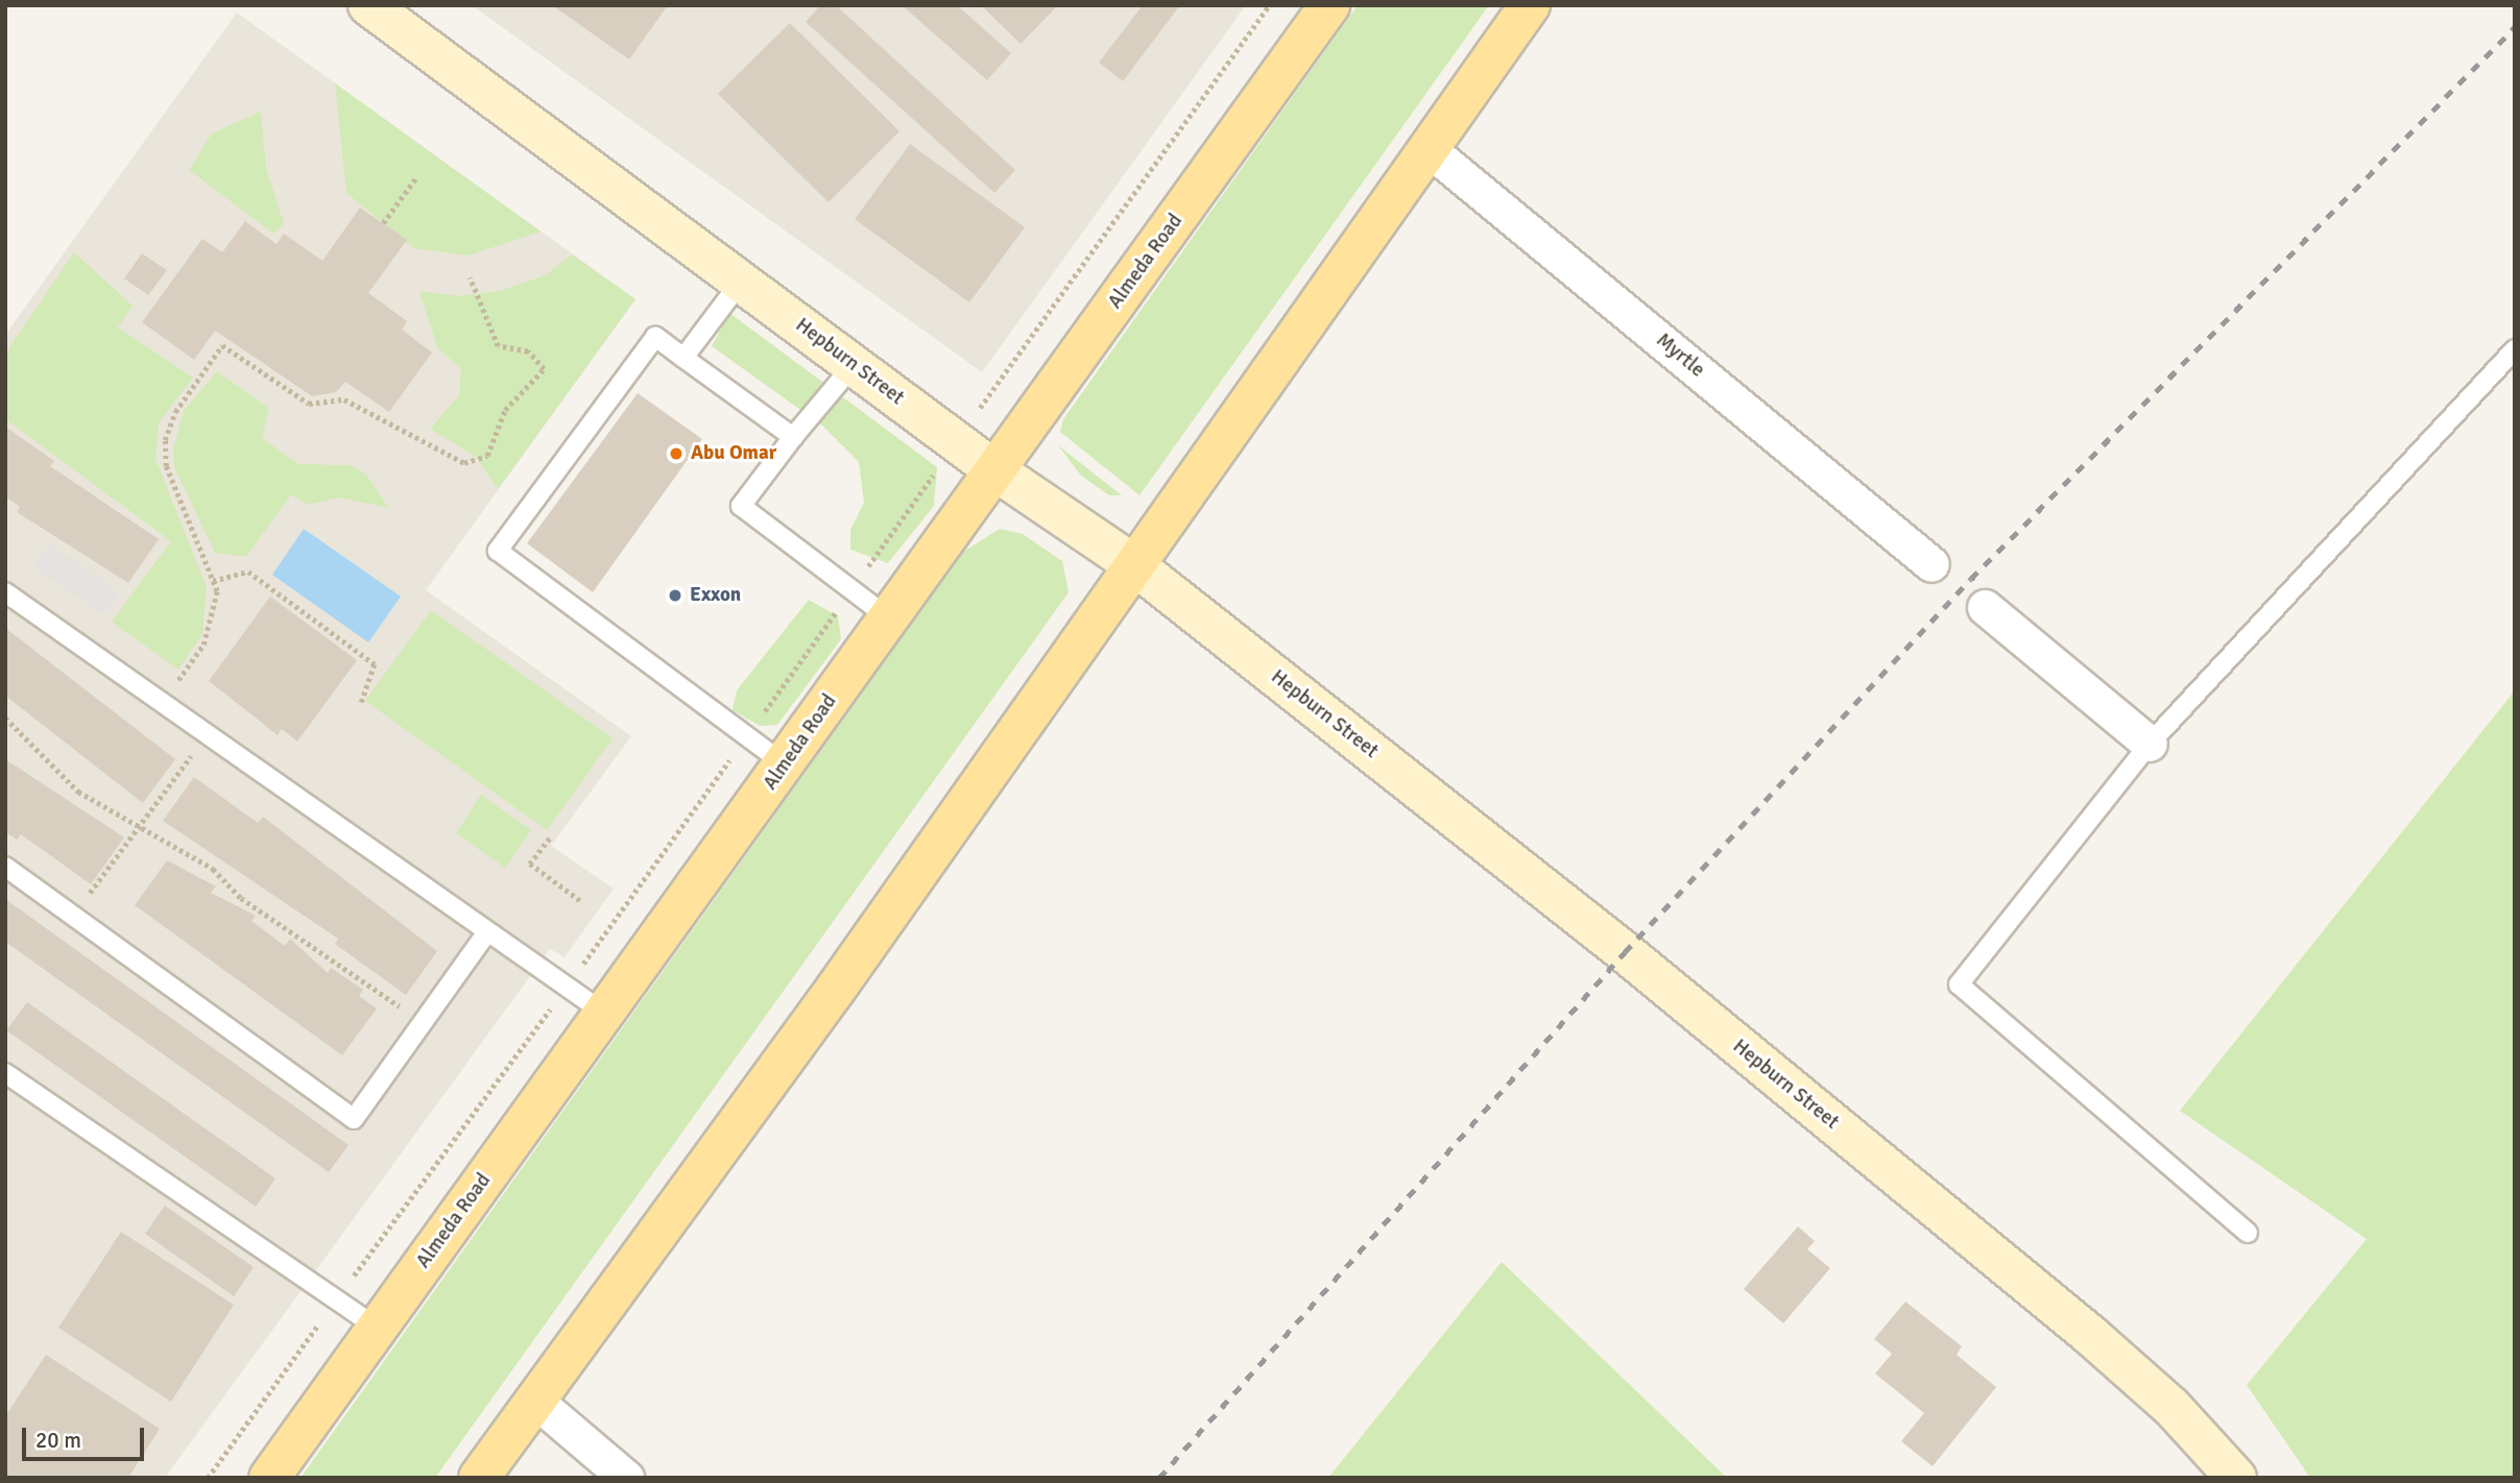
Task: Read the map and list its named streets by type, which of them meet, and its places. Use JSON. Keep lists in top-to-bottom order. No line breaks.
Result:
{"streets":{"main road":["Almeda Road"],"street":["Myrtle","Hepburn Street"]},"crossings":[["Almeda Road","Hepburn Street"]],"places":["Abu Omar","Exxon"],"scale_bar":"20 m"}
